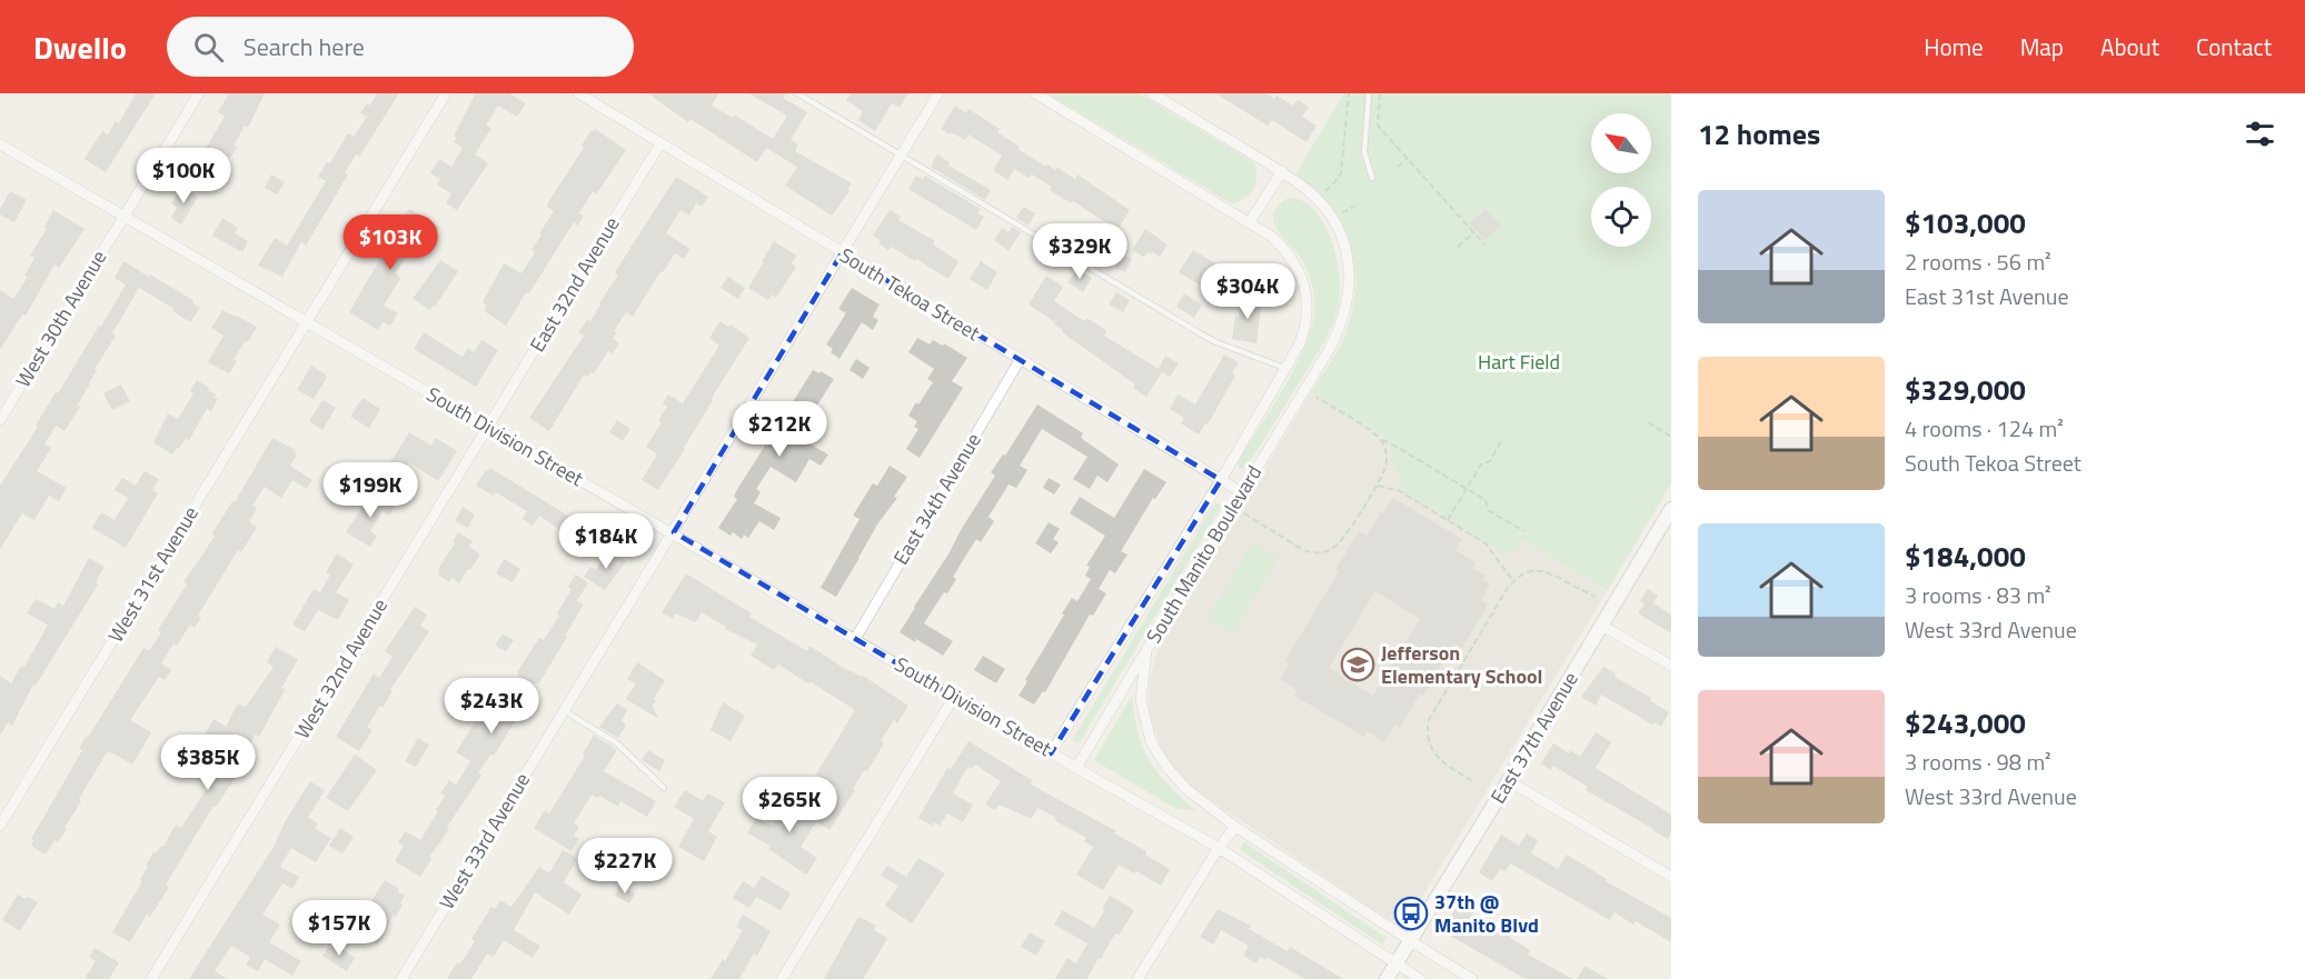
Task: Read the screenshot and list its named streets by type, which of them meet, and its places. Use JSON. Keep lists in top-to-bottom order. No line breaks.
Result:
{"streets":{"street":["East 32nd Avenue","South Tekoa Street","West 30th Avenue","South Division Street","East 34th Avenue","South Manito Boulevard","West 31st Avenue","West 32nd Avenue","East 37th Avenue","West 33rd Avenue"]},"crossings":[["East 32nd Avenue","South Tekoa Street"],["East 32nd Avenue","South Division Street"],["East 32nd Avenue","West 32nd Avenue"],["South Tekoa Street","East 34th Avenue"],["South Tekoa Street","South Manito Boulevard"],["South Tekoa Street","West 33rd Avenue"],["West 30th Avenue","South Division Street"],["South Division Street","East 34th Avenue"],["South Division Street","South Manito Boulevard"],["South Division Street","West 31st Avenue"],["South Division Street","West 32nd Avenue"],["South Division Street","West 33rd Avenue"],["South Manito Boulevard","East 37th Avenue"]],"parks":["Hart Field"],"places":{"school or university":["Jefferson Elementary School"],"bus stop":["37th @ Manito Blvd"]},"north":"top left","page":{"header":"Dwello","search":"Search here","nav":["Home","Map","About","Contact"],"heading":"12 homes","price":["$100K","$103K","$329K","$304K","$212K","$199K","$184K","$243K","$385K","$265K","$227K","$157K"],"list":[{"name":"$103,000","note":"2 rooms · 56 m² · East 31st Avenue"},{"name":"$329,000","note":"4 rooms · 124 m² · South Tekoa Street"},{"name":"$184,000","note":"3 rooms · 83 m² · West 33rd Avenue"},{"name":"$243,000","note":"3 rooms · 98 m² · West 33rd Avenue"}]}}
